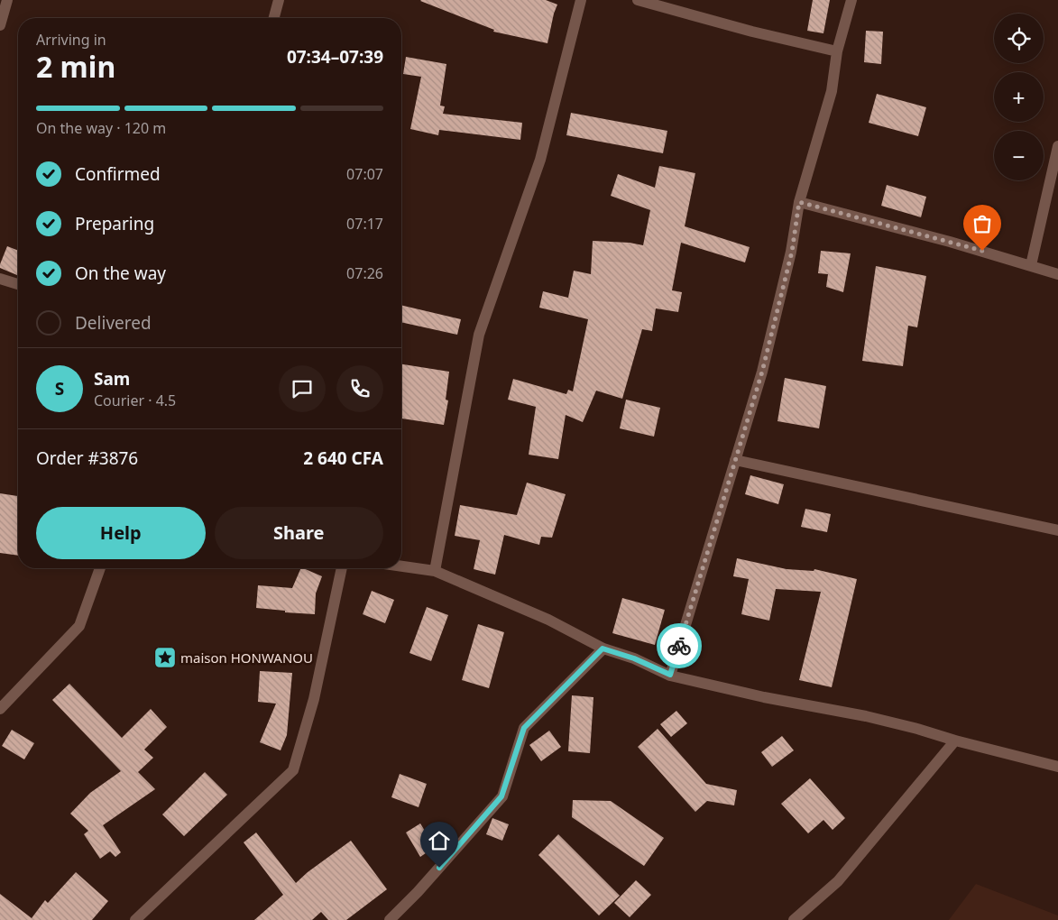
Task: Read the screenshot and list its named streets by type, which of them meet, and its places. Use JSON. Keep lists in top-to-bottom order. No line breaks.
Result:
{"places":{"place":["maison HONWANOU"]},"page":{"map_buttons":["+","−"],"heading":["2 min","Arriving in","07:34–07:39"],"panel":["Sam","Courier · 4.5","Order #3876","2 640 CFA"],"bar":"On the way · 120 m","list":[["Confirmed","07:07"],["Preparing","07:17"],["On the way","07:26"],"Delivered"],"round":"S","buttons":["Help","Share"]}}
